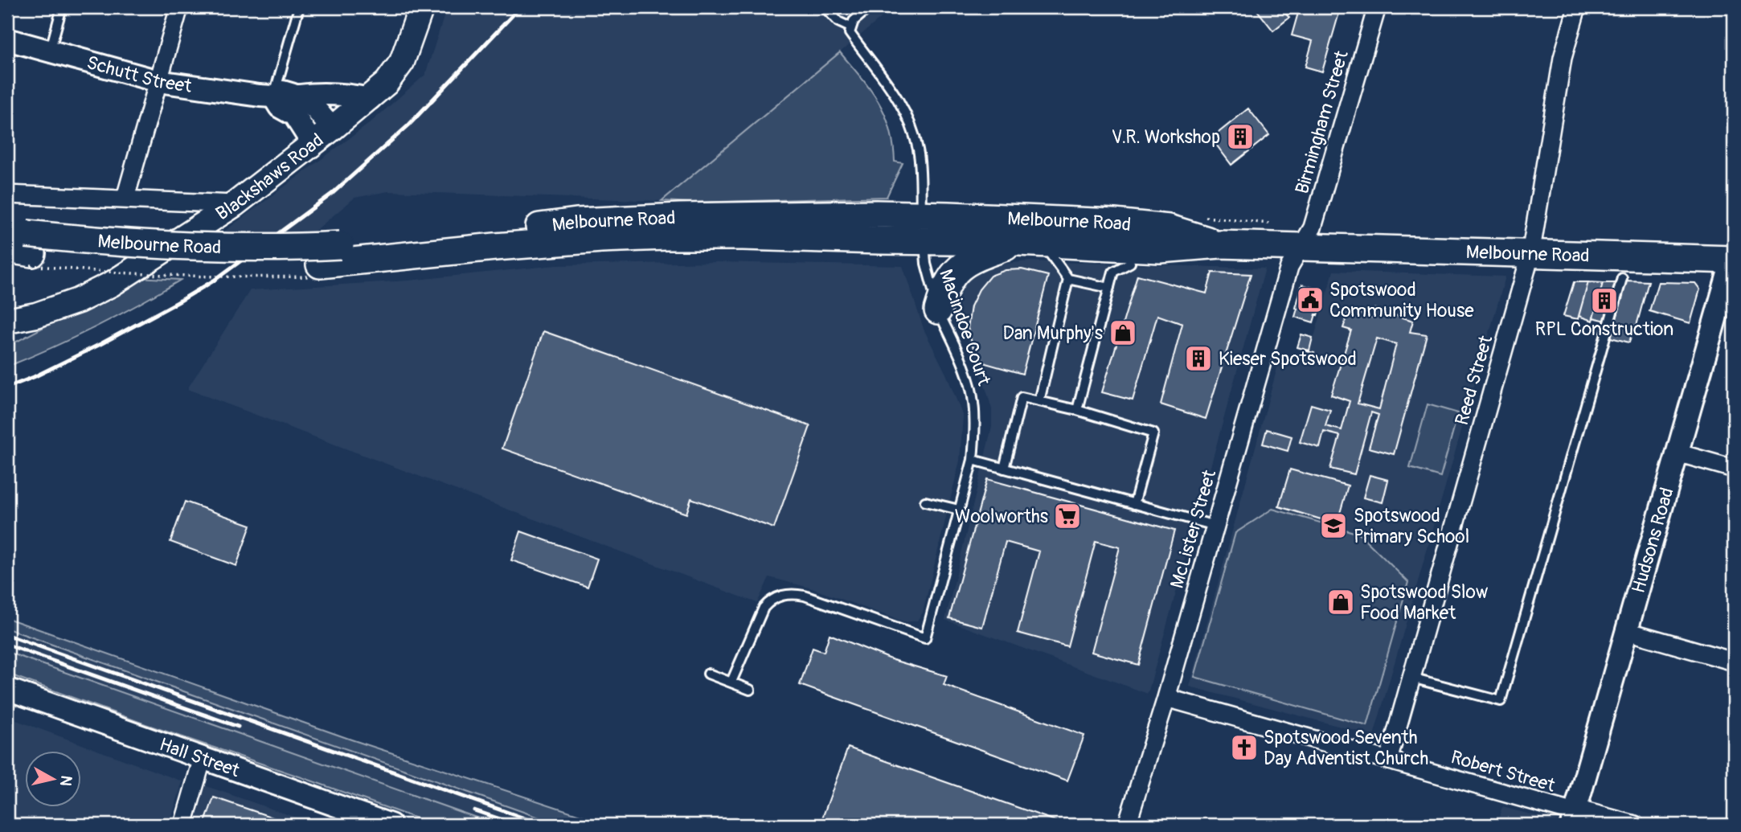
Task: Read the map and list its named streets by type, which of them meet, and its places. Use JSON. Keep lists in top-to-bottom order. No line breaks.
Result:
{"streets":{"main road":["Blackshaws Road","Melbourne Road"],"street":["Schutt Street","Birmingham Street","Reed Street","McLister Street","Hudsons Road","Hall Street","Robert Street"],"lane":["Macindoe Court"]},"crossings":[["Schutt Street","Blackshaws Road"],["Birmingham Street","Melbourne Road"],["Birmingham Street","McLister Street"],["Melbourne Road","Macindoe Court"],["Melbourne Road","Reed Street"],["Melbourne Road","McLister Street"],["Melbourne Road","Hudsons Road"],["Reed Street","Robert Street"],["McLister Street","Robert Street"],["Hudsons Road","Robert Street"]],"places":{"building":["V.R. Workshop","RPL Construction","Kieser Spotswood"],"public building":["Spotswood Community House"],"shop":["Dan Murphy's","Spotswood Slow Food Market"],"supermarket":["Woolworths"],"school or university":["Spotswood Primary School"],"church":["Spotswood Seventh Day Adventist Church"]},"north":"right"}
